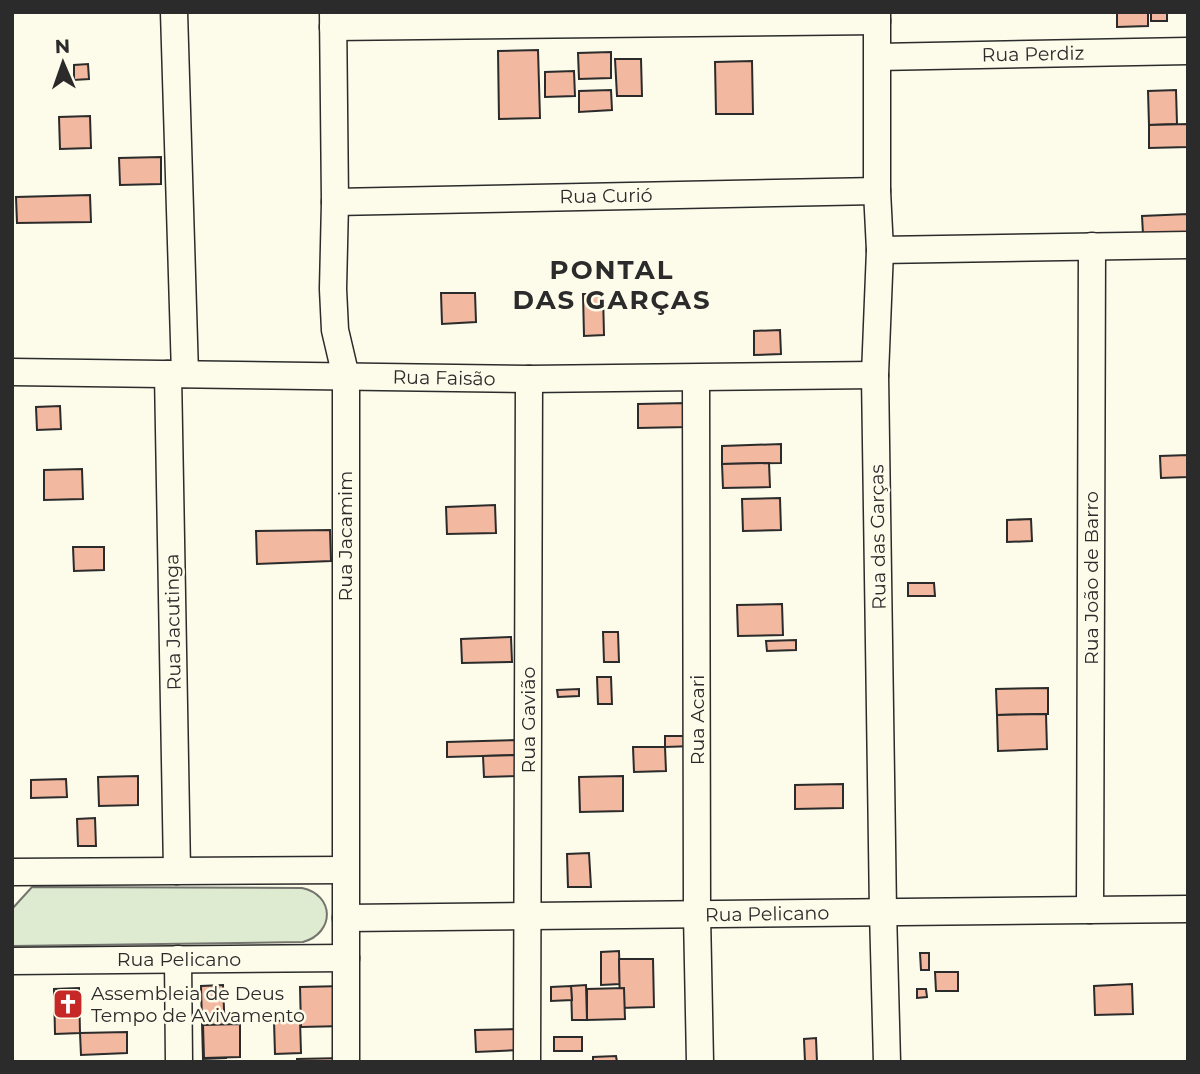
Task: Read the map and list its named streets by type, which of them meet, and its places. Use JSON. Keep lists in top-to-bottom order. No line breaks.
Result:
{"streets":{"street":["Rua Perdiz","Rua Curió","Rua Faisão","Rua Jacamim","Rua das Garças","Rua João de Barro","Rua Jacutinga","Rua Gavião","Rua Acari","Rua Pelicano"]},"crossings":[["Rua Perdiz","Rua das Garças"],["Rua Curió","Rua Jacamim"],["Rua Curió","Rua das Garças"],["Rua Faisão","Rua Jacamim"],["Rua Faisão","Rua das Garças"],["Rua Faisão","Rua Jacutinga"],["Rua Faisão","Rua Gavião"],["Rua Faisão","Rua Acari"],["Rua Jacamim","Rua Pelicano"],["Rua das Garças","Rua Pelicano"],["Rua João de Barro","Rua Pelicano"],["Rua Gavião","Rua Pelicano"],["Rua Acari","Rua Pelicano"]],"districts":["PONTAL DAS GARÇAS"],"places":{"church":["Assembleia de Deus Tempo de Avivamento"]},"north":"top"}
